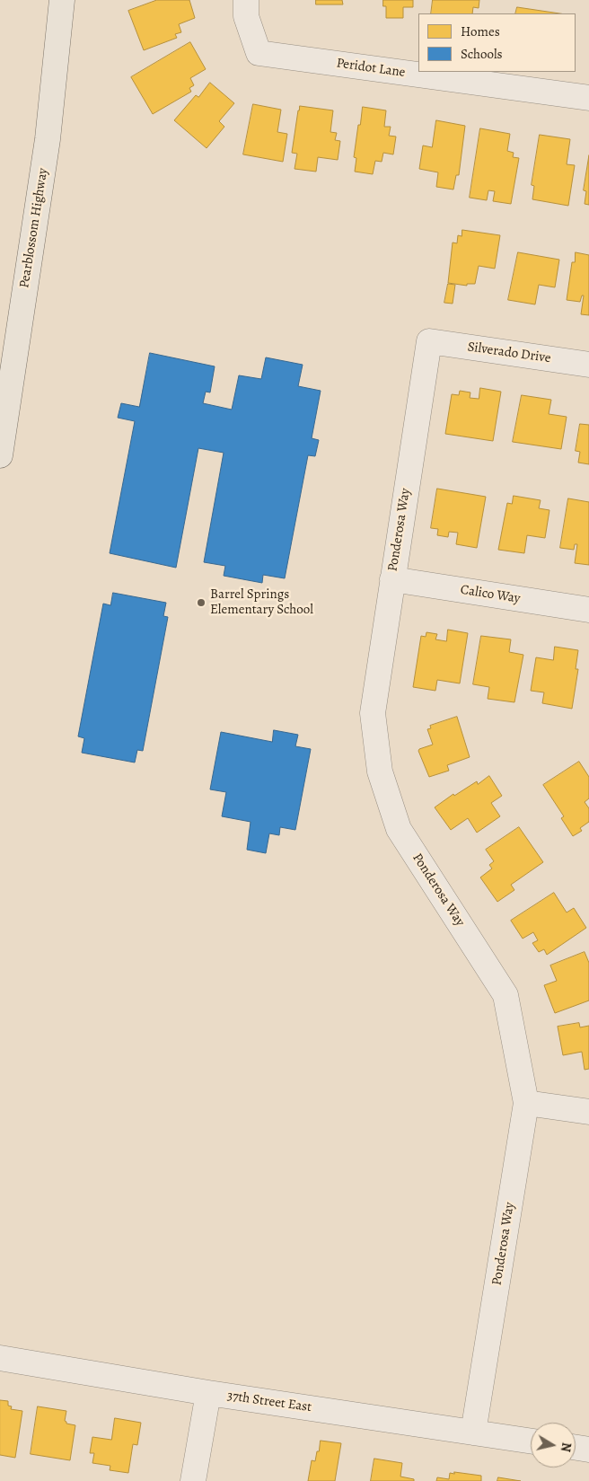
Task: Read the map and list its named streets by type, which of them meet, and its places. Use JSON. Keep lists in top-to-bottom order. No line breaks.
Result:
{"streets":{"main road":["Pearblossom Highway"],"street":["Peridot Lane","Silverado Drive","Ponderosa Way","Calico Way","37th Street East"]},"crossings":[["Silverado Drive","Ponderosa Way"],["Ponderosa Way","Calico Way"],["Ponderosa Way","37th Street East"]],"places":["Barrel Springs Elementary School"],"legend":["Homes","Schools"],"north":"right"}
